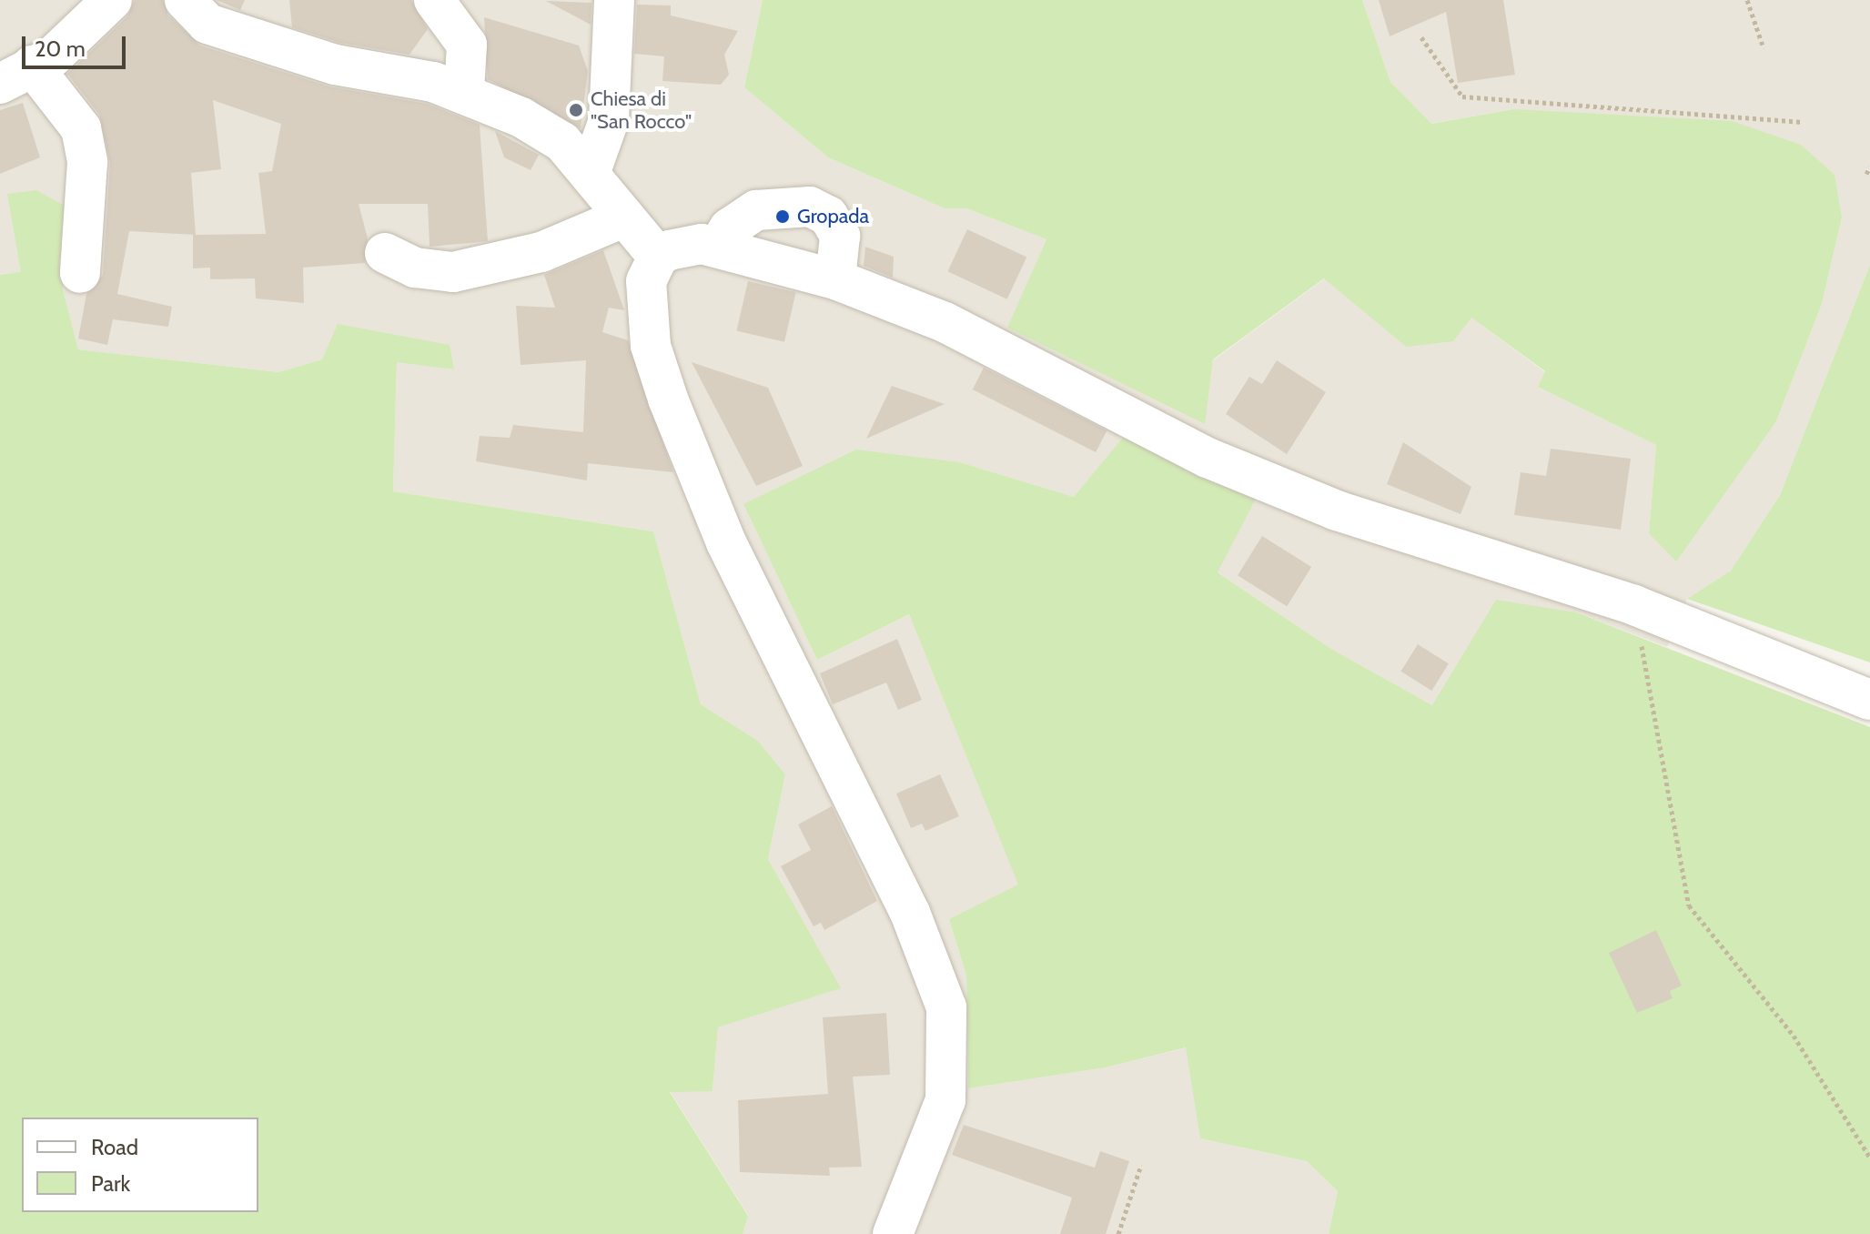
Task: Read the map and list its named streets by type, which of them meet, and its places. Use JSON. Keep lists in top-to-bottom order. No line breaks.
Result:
{"places":["Chiesa di \"San Rocco\"","Gropada"],"legend":["Road","Park"],"scale_bar":"20 m"}
